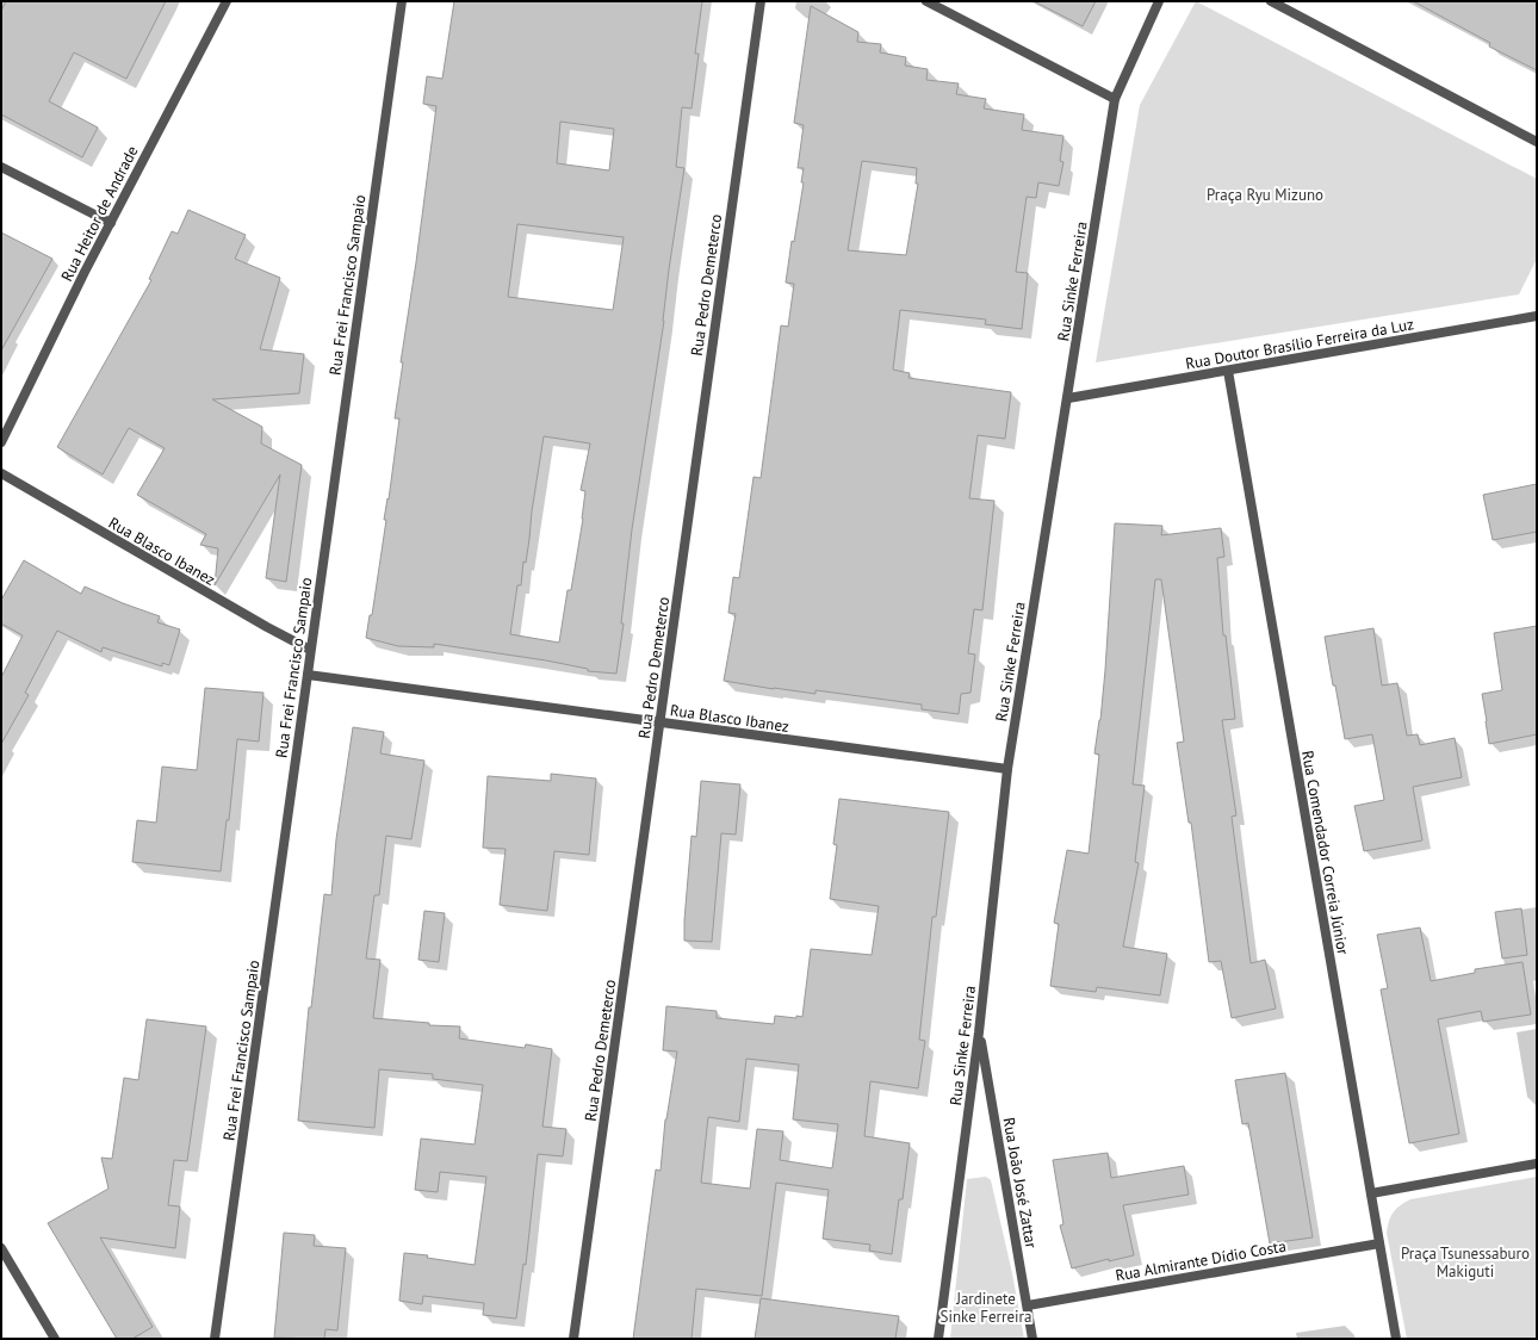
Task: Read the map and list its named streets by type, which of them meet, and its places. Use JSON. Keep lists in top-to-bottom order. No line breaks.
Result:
{"streets":{"street":["Rua Heitor de Andrade","Rua Sinke Ferreira","Rua Frei Francisco Sampaio","Rua Pedro Demeterco","Rua Doutor Brasílio Ferreira da Luz","Rua Blasco Ibanez","Rua Comendador Correia Júnior","Rua João José Zattar","Rua Almirante Dídio Costa"]},"crossings":[["Rua Sinke Ferreira","Rua Doutor Brasílio Ferreira da Luz"],["Rua Sinke Ferreira","Rua Blasco Ibanez"],["Rua Sinke Ferreira","Rua João José Zattar"],["Rua Frei Francisco Sampaio","Rua Blasco Ibanez"],["Rua Pedro Demeterco","Rua Blasco Ibanez"],["Rua Doutor Brasílio Ferreira da Luz","Rua Comendador Correia Júnior"],["Rua Comendador Correia Júnior","Rua Almirante Dídio Costa"],["Rua João José Zattar","Rua Almirante Dídio Costa"]],"parks":["Praça Ryu Mizuno","Praça Tsunessaburo Makiguti","Jardinete Sinke Ferreira"]}
